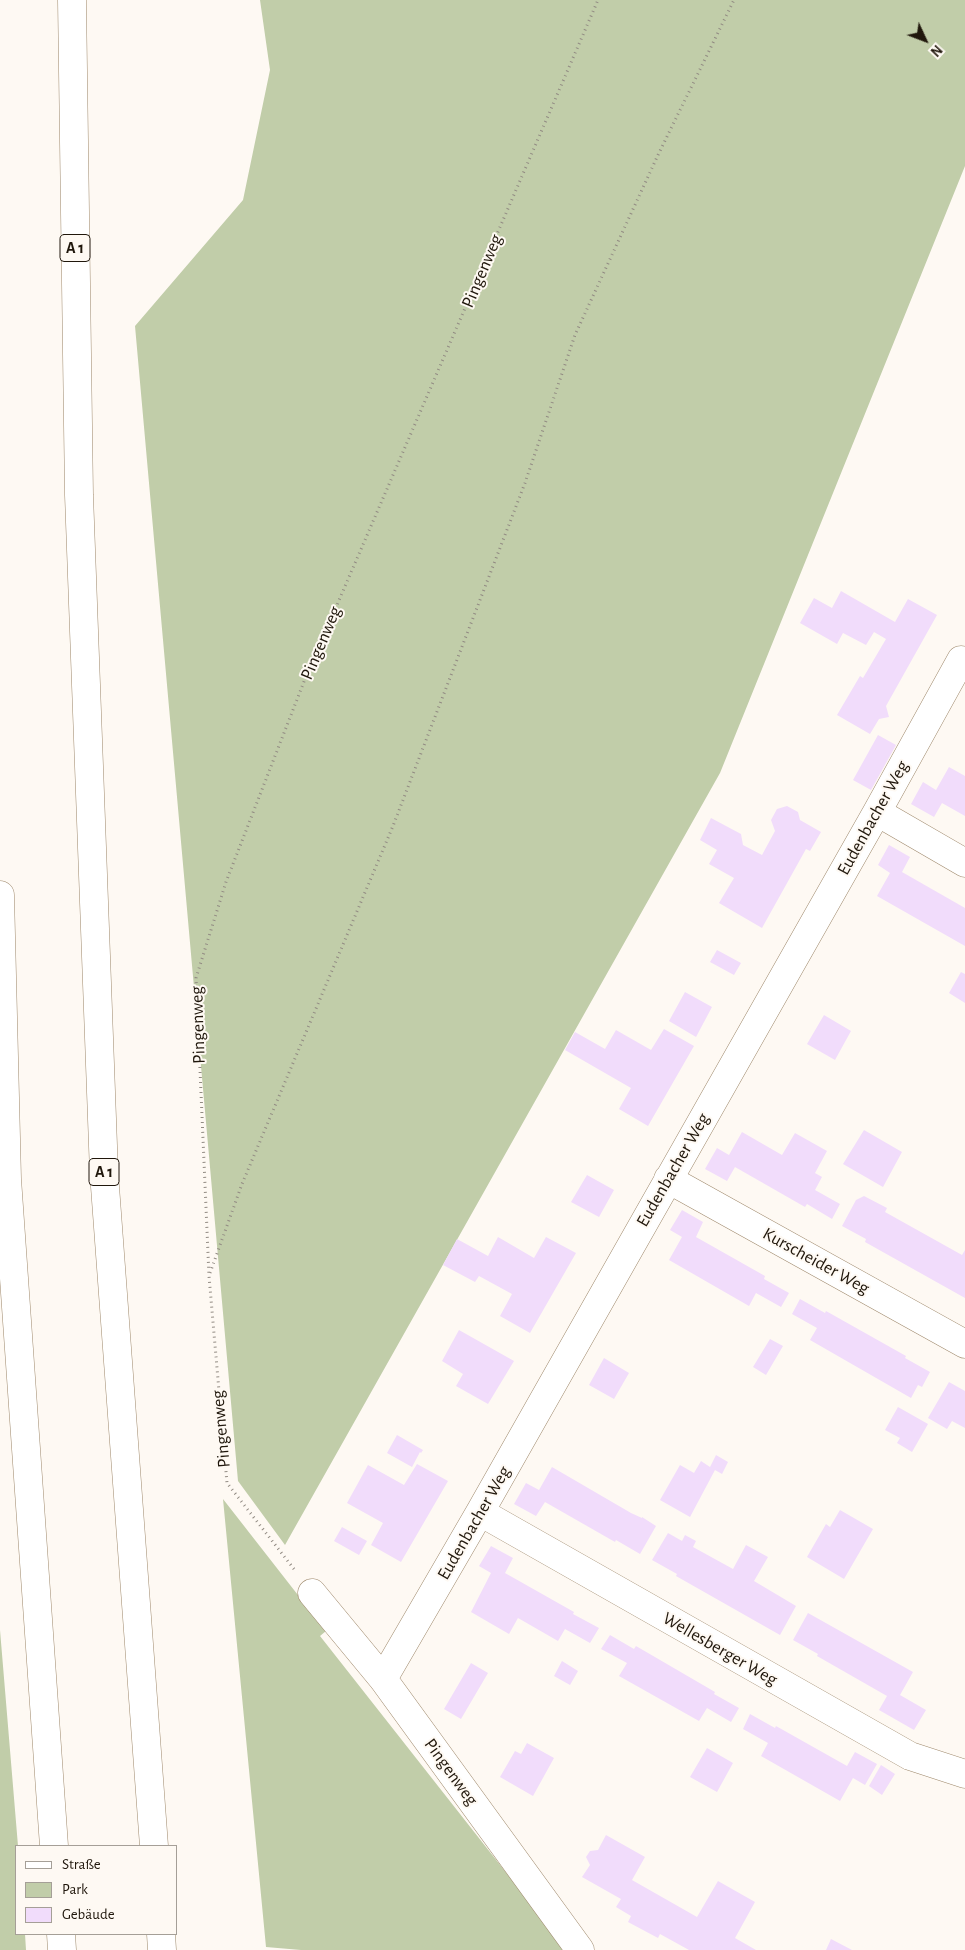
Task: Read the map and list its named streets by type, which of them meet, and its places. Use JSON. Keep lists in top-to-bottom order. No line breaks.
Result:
{"streets":{"main road":["A 1","Pingenweg","Eudenbacher Weg","Kurscheider Weg","Wellesberger Weg"]},"crossings":[["Pingenweg","Eudenbacher Weg"],["Eudenbacher Weg","Kurscheider Weg"],["Eudenbacher Weg","Wellesberger Weg"]],"legend":["Straße","Park","Gebäude"],"north":"bottom right"}
